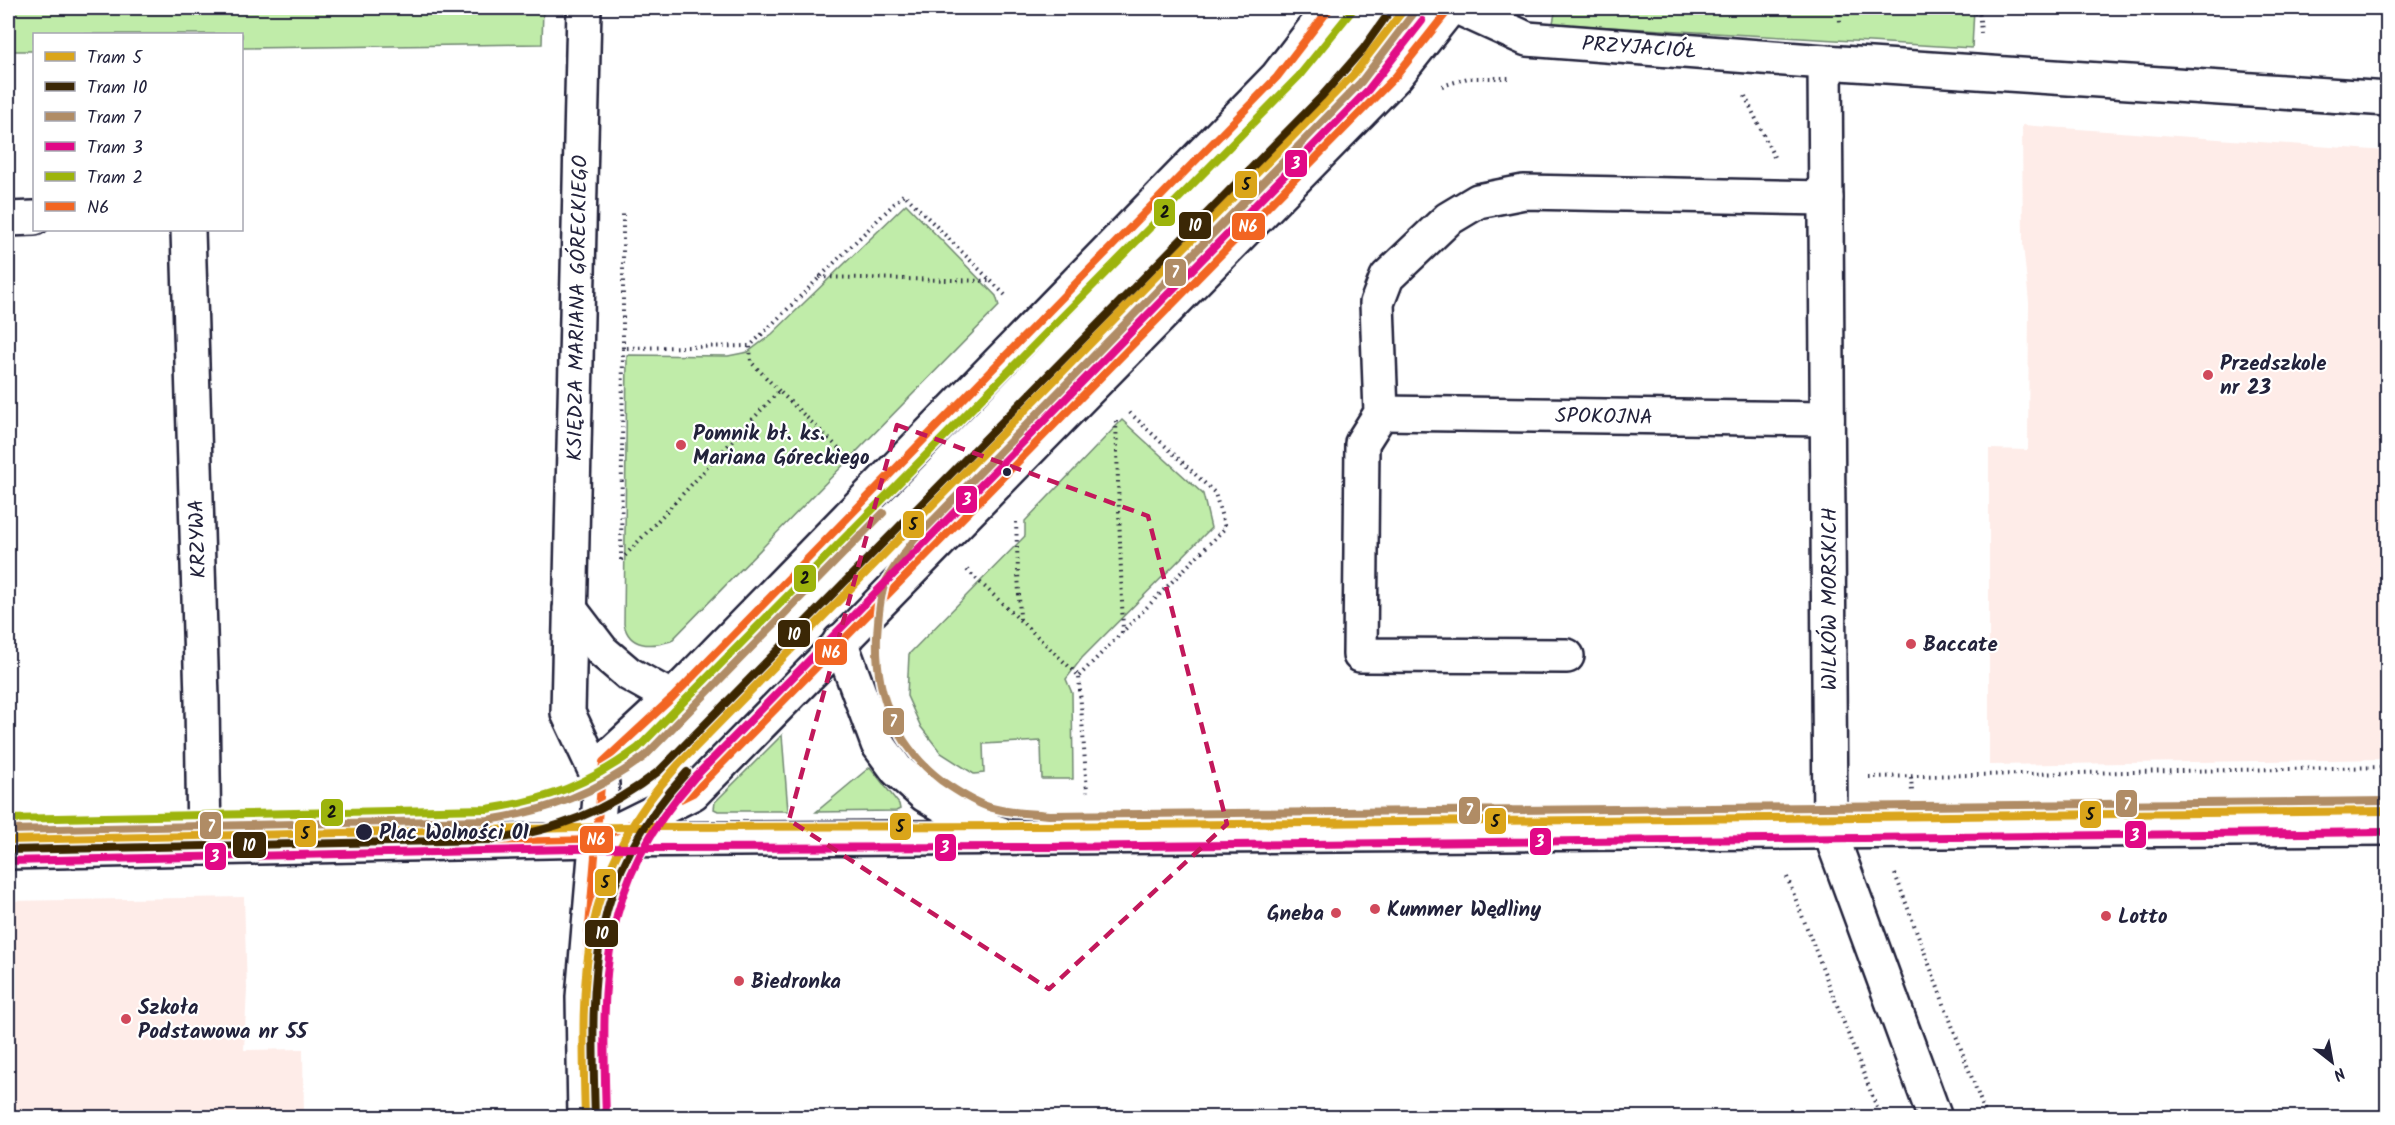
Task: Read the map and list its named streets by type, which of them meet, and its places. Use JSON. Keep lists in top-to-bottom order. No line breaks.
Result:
{"streets":{"street":["PRZYJACIÓŁ","KSIĘDZA MARIANA GÓRECKIEGO","SPOKOJNA","KRZYWA","WILKÓW MORSKICH"]},"crossings":[["PRZYJACIÓŁ","WILKÓW MORSKICH"],["SPOKOJNA","WILKÓW MORSKICH"]],"places":["Przedszkole nr 23","Pomnik bł. ks. Mariana Góreckiego","Baccate","Plac Wolności 01","Kummer Wędliny","Gneba","Lotto","Biedronka","Szkoła Podstawowa nr 55"],"lines":["tram line 5","tram line 2","transit line N6","tram line 10","tram line 7","tram line 3"],"legend":["Tram 5","Tram 10","Tram 7","Tram 3","Tram 2","N6"],"north":"bottom right"}
